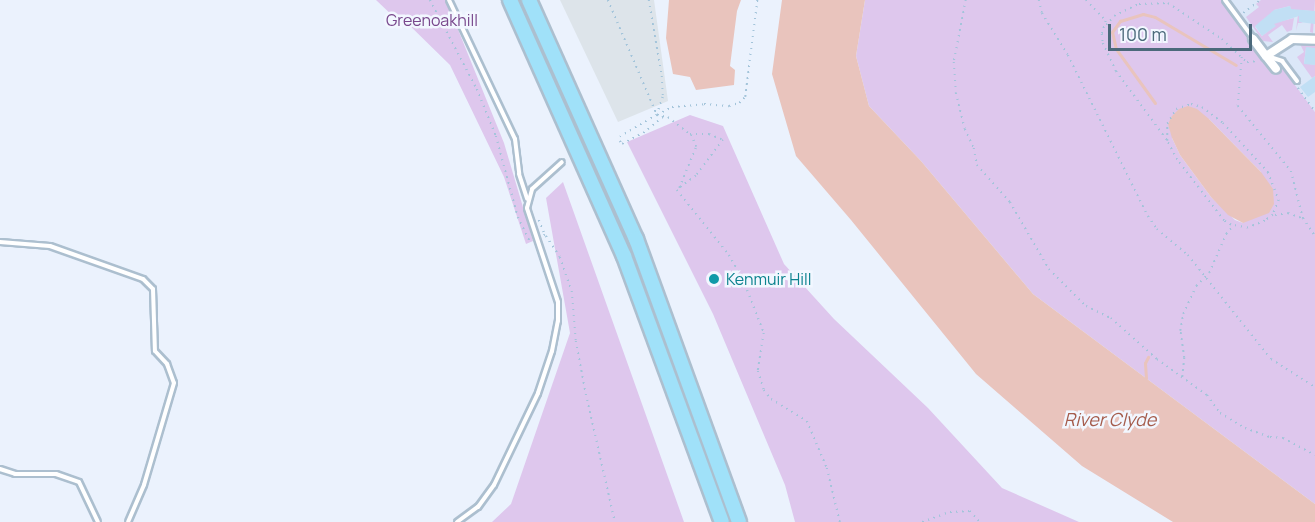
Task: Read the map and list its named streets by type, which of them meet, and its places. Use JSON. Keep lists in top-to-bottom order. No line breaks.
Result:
{"water":["River Clyde"],"parks":["Greenoakhill"],"places":["Kenmuir Hill"],"scale_bar":"100 m"}
